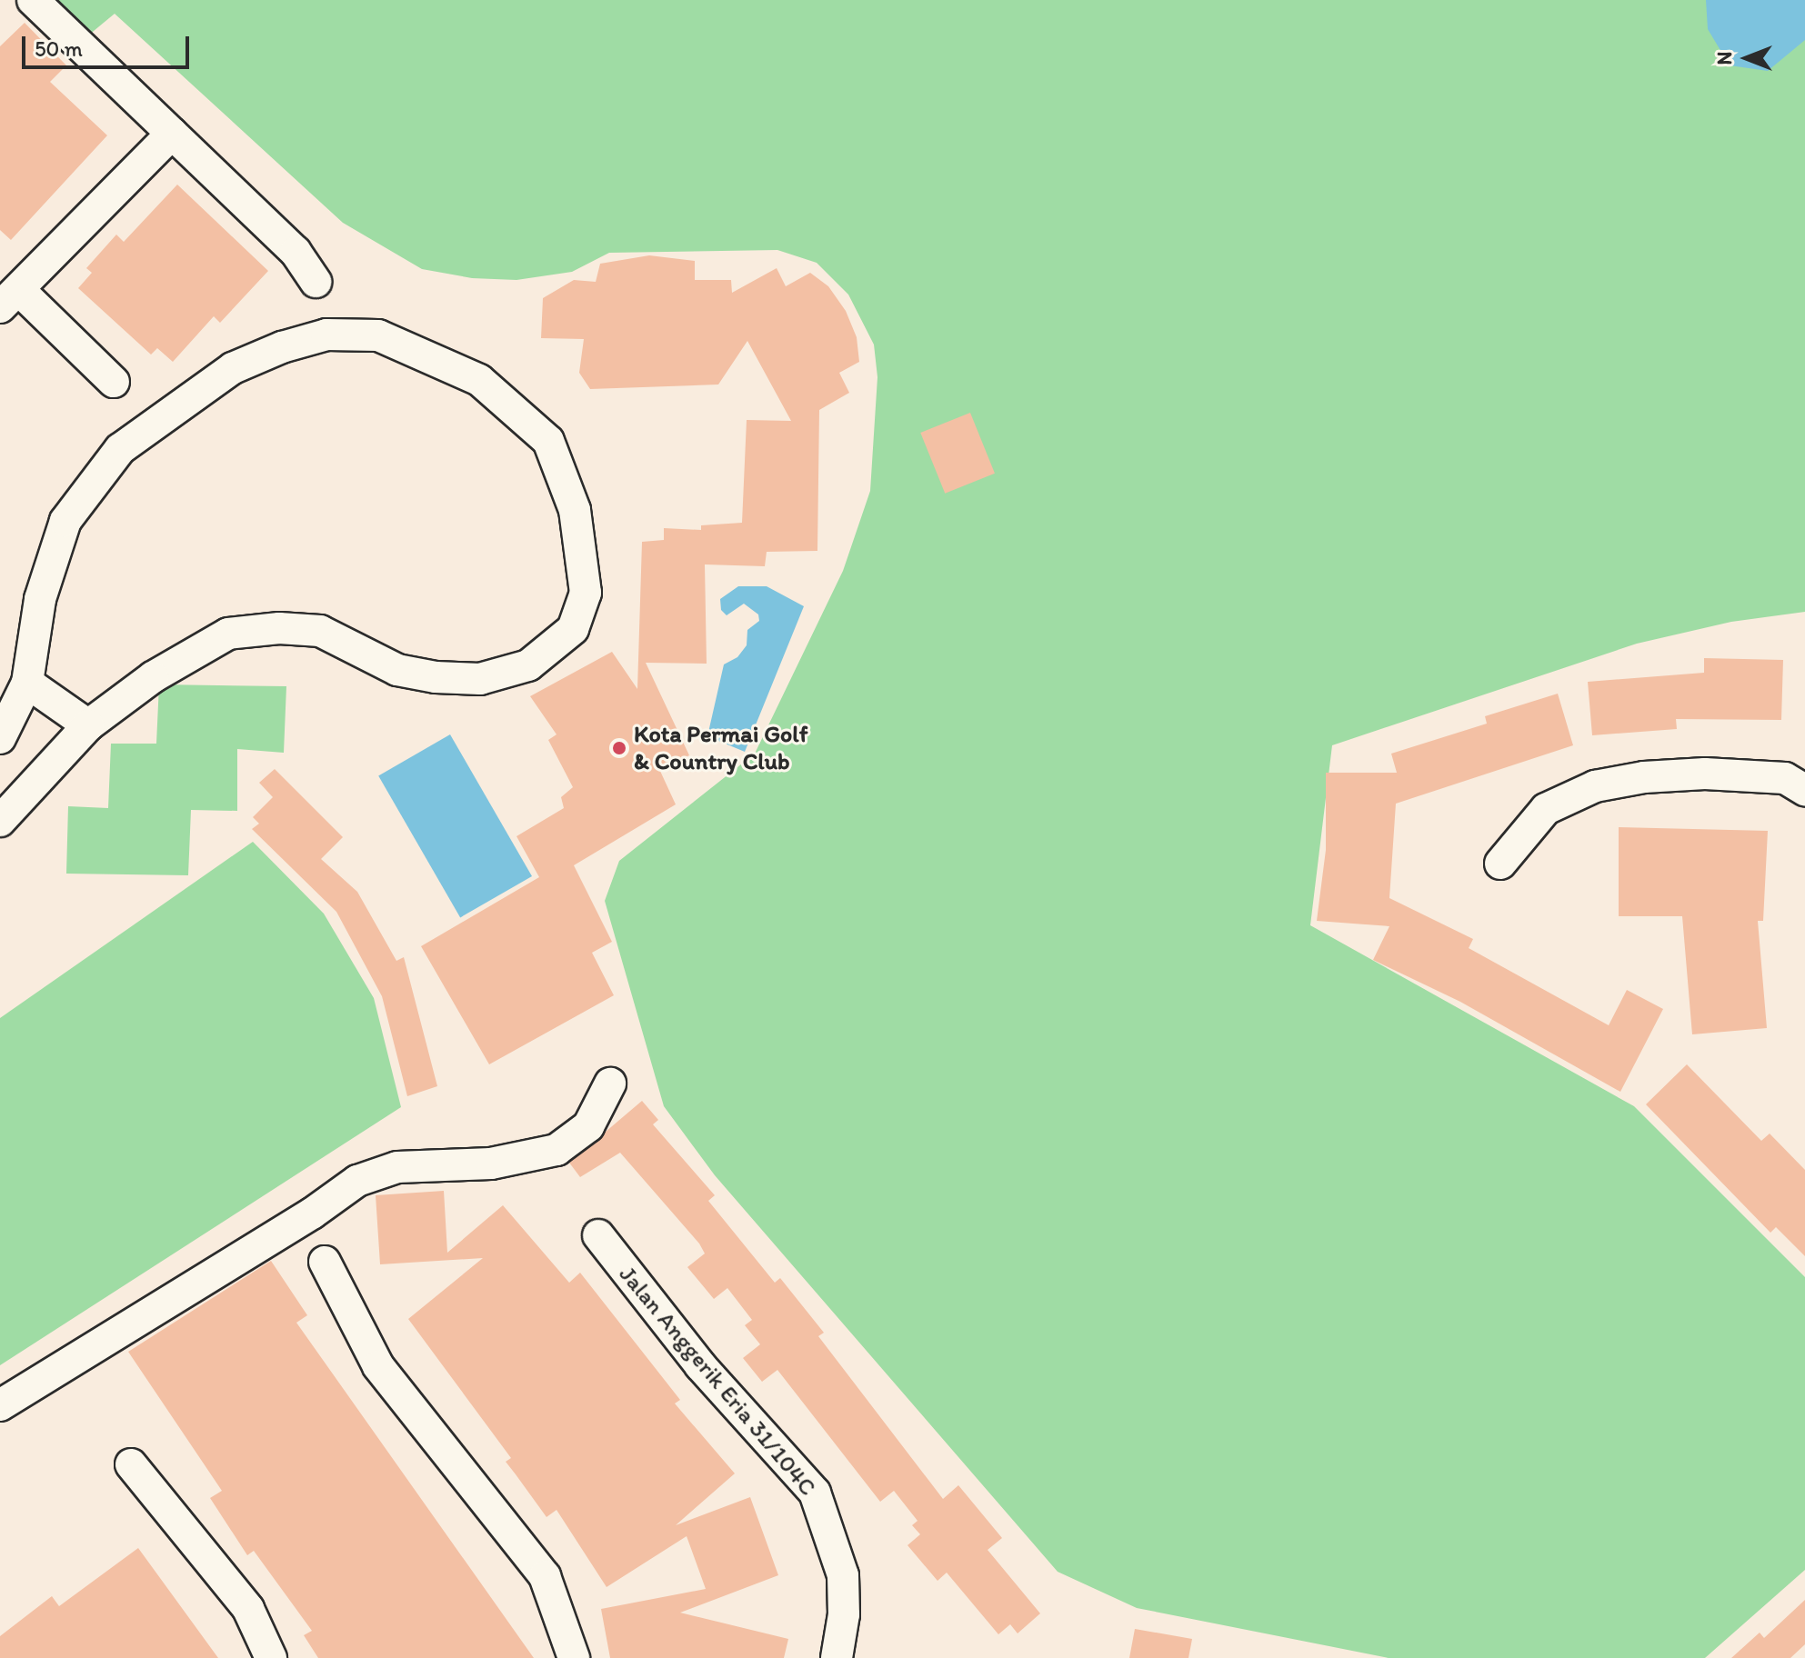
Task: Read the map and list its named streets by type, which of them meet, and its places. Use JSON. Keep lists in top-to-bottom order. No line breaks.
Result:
{"streets":{"street":["Jalan Anggerik Eria 31/104C"]},"places":["Kota Permai Golf & Country Club"],"scale_bar":"50 m","north":"left"}
